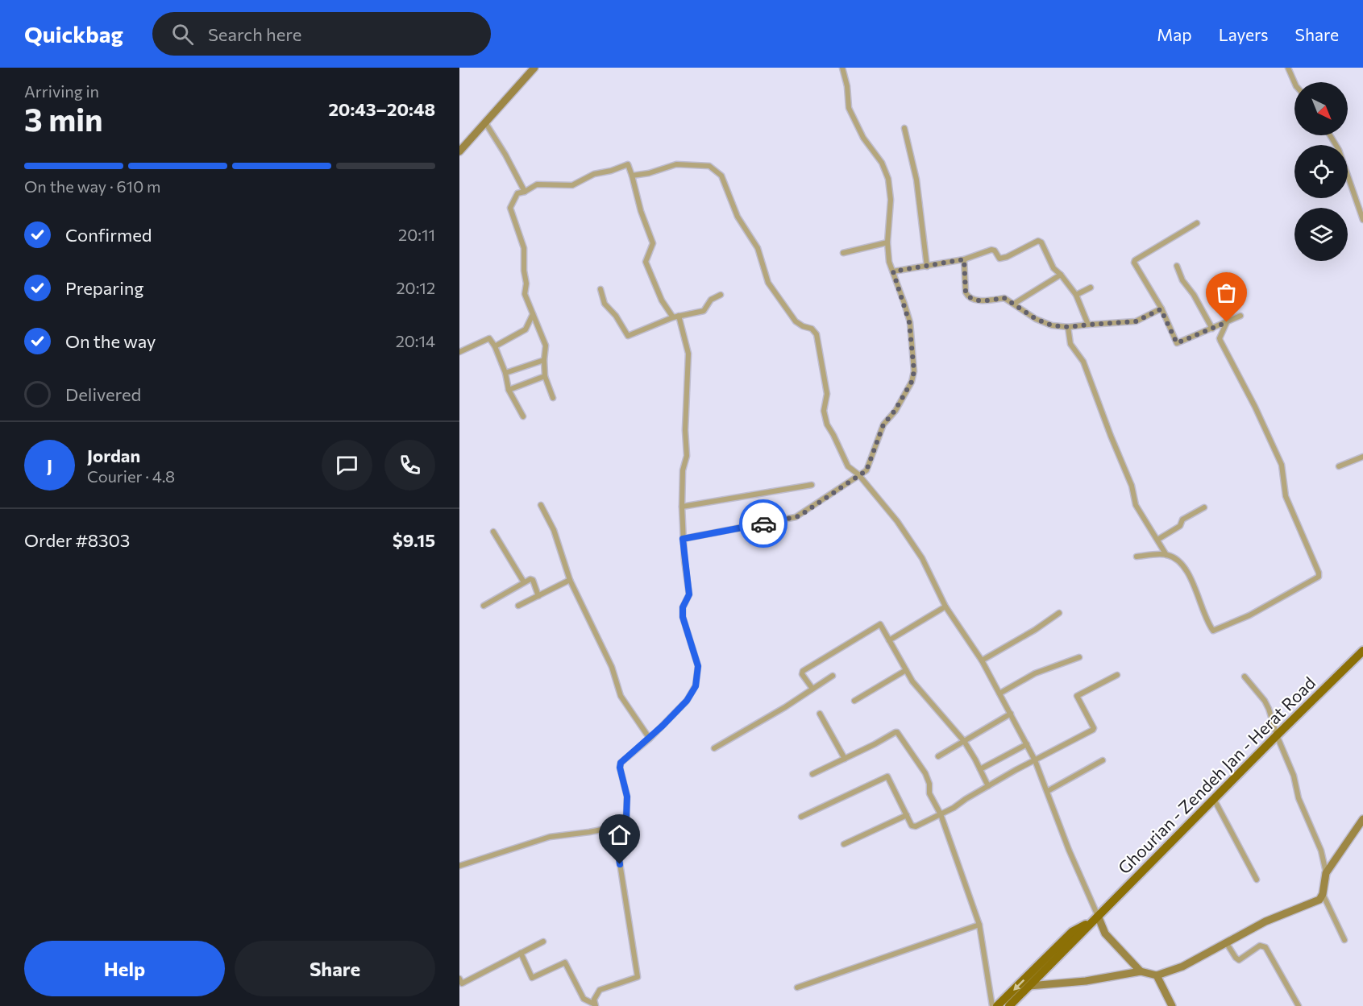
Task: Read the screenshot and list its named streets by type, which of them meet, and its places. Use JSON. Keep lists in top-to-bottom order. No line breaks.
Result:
{"streets":{"main road":["Ghourian - Zendeh Jan - Herat Road"]},"north":"bottom right","page":{"header":"Quickbag","search":"Search here","nav":["Map","Layers","Share"],"heading":["3 min","Arriving in","20:43–20:48"],"panel":["Jordan","Courier · 4.8","Order #8303","$9.15"],"bar":"On the way · 610 m","list":[["Confirmed","20:11"],["Preparing","20:12"],["On the way","20:14"],"Delivered"],"round":"J","buttons":["Help","Share"]}}
